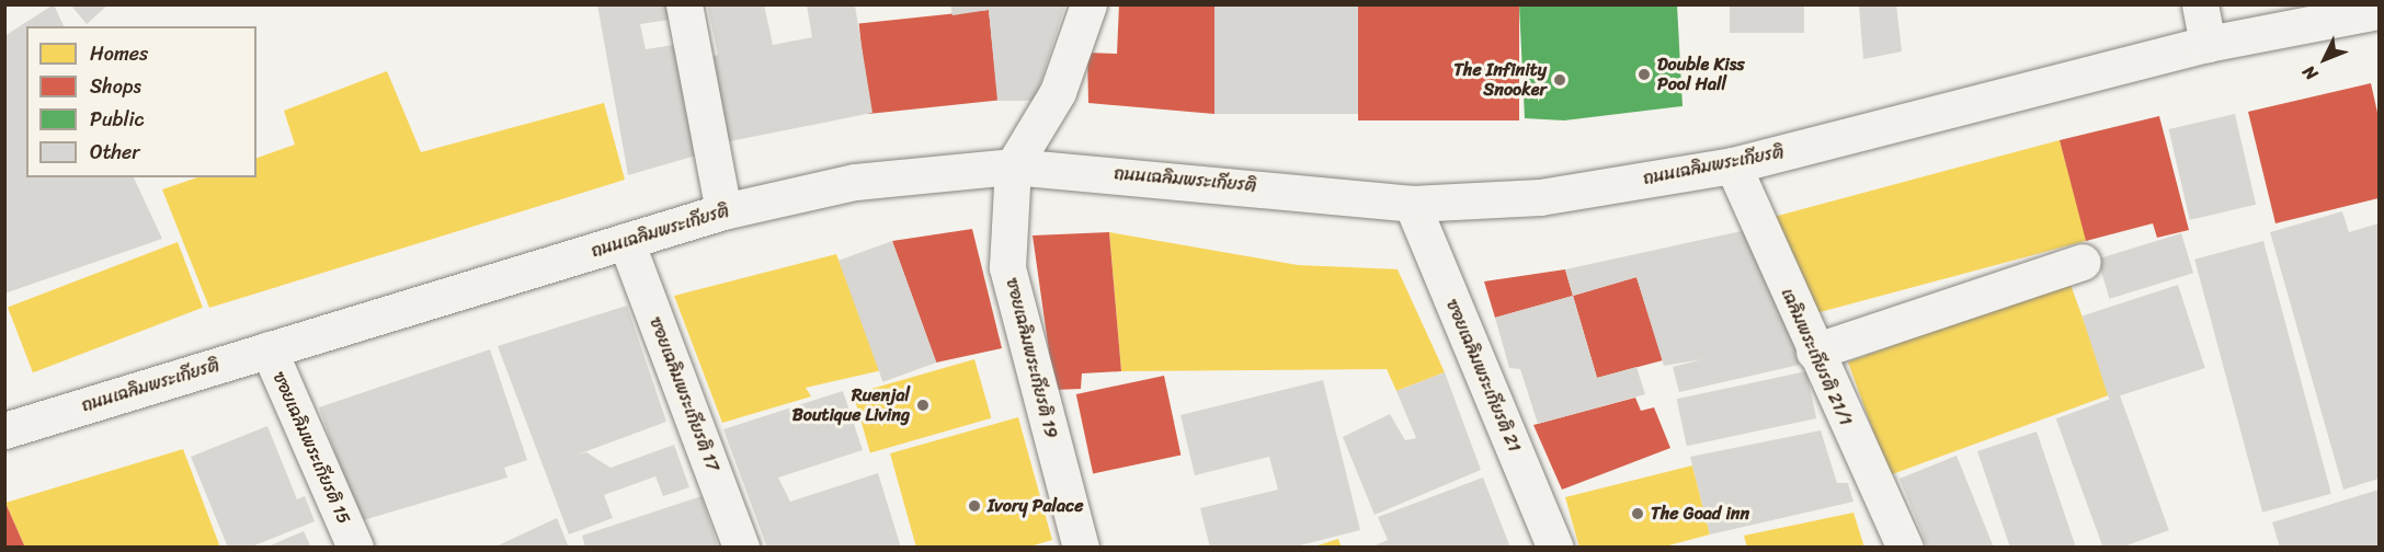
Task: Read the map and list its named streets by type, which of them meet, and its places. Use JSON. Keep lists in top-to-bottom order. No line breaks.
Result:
{"streets":{"main road":["ถนนเฉลิมพระเกียรติ","เฉลิมพระเกียรติ 21/1","ซอยเฉลิมพระเกียรติ 19","ซอยเฉลิมพระเกียรติ 21","ซอยเฉลิมพระเกียรติ 17","ซอยเฉลิมพระเกียรติ 15"]},"crossings":[["ถนนเฉลิมพระเกียรติ","เฉลิมพระเกียรติ 21/1"],["ถนนเฉลิมพระเกียรติ","ซอยเฉลิมพระเกียรติ 19"],["ถนนเฉลิมพระเกียรติ","ซอยเฉลิมพระเกียรติ 21"],["ถนนเฉลิมพระเกียรติ","ซอยเฉลิมพระเกียรติ 17"],["ถนนเฉลิมพระเกียรติ","ซอยเฉลิมพระเกียรติ 15"]],"places":["Double Kiss Pool Hall","The Infinity Snooker","Ruenjal Boutique Living","Ivory Palace","The Goad inn"],"legend":["Homes","Shops","Public","Other"],"north":"bottom left"}
